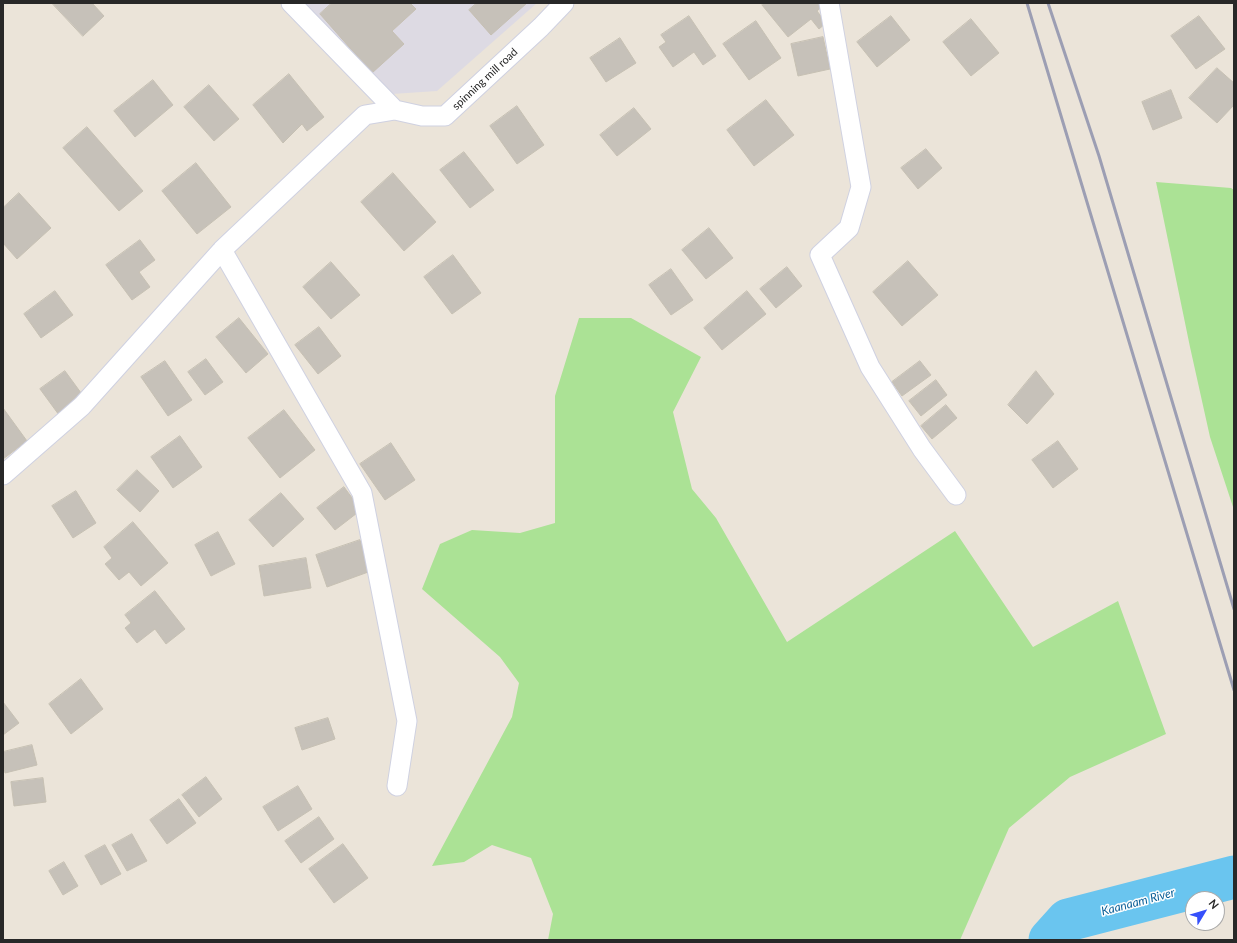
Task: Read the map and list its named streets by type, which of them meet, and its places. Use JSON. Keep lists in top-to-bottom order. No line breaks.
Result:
{"streets":{"street":["spinning mill road"]},"water":["Kaanaam River"],"north":"top right"}
